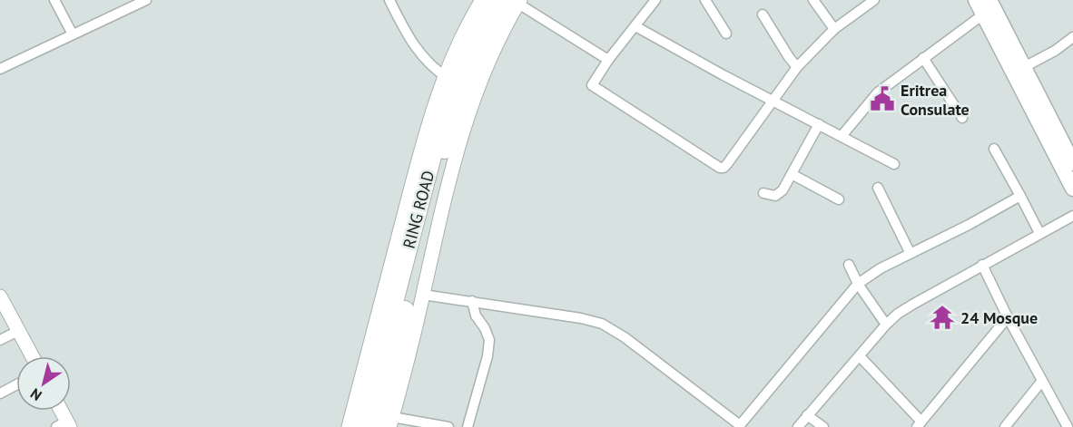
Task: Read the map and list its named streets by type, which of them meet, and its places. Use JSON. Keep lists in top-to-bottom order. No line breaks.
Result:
{"streets":{"highway":["RING ROAD"]},"places":{"public building":["Eritrea Consulate"],"temple":["24 Mosque"]},"north":"bottom left"}
